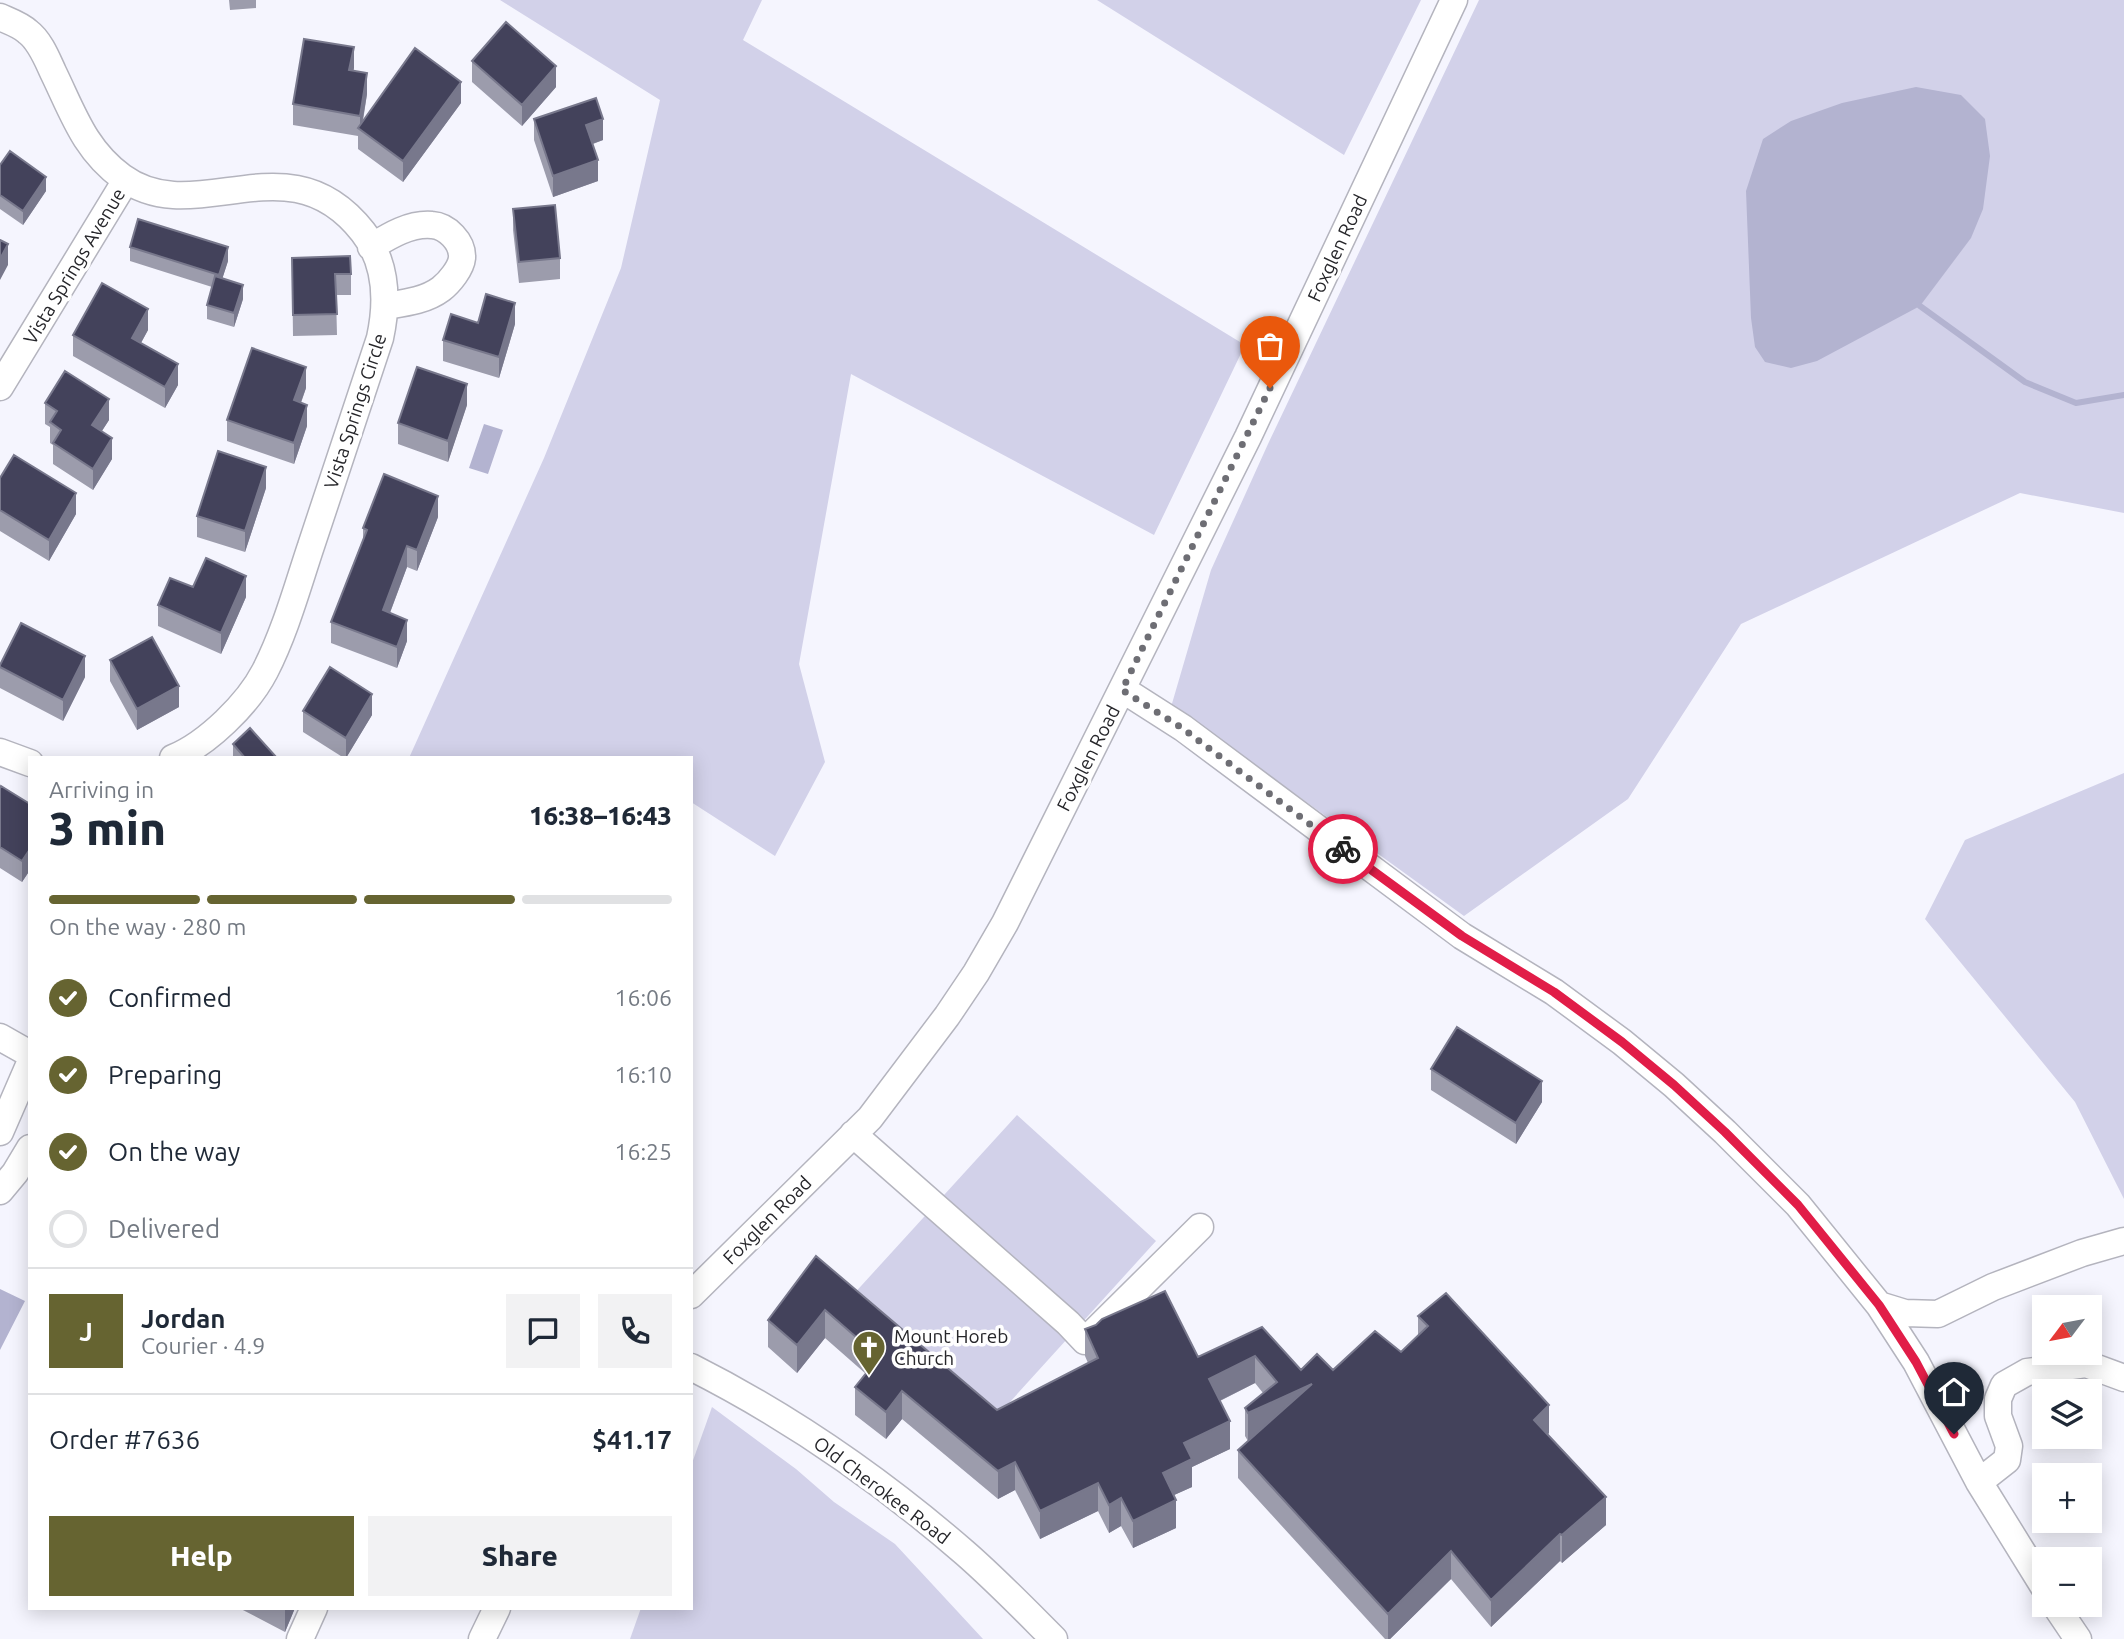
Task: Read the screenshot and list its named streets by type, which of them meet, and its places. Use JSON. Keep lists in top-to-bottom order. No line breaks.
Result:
{"streets":{"street":["Foxglen Road","Vista Springs Avenue","Vista Springs Circle","Old Cherokee Road"]},"crossings":[["Vista Springs Avenue","Vista Springs Circle"]],"places":{"church":["Mount Horeb Church"]},"north":"bottom left","page":{"heading":["3 min","Arriving in","16:38–16:43"],"panel":["Jordan","Courier · 4.9","Order #7636","$41.17"],"bar":"On the way · 280 m","list":[["Confirmed","16:06"],["Preparing","16:10"],["On the way","16:25"],"Delivered"],"round":"J","map_buttons":["+","−"],"buttons":["Help","Share"]}}
